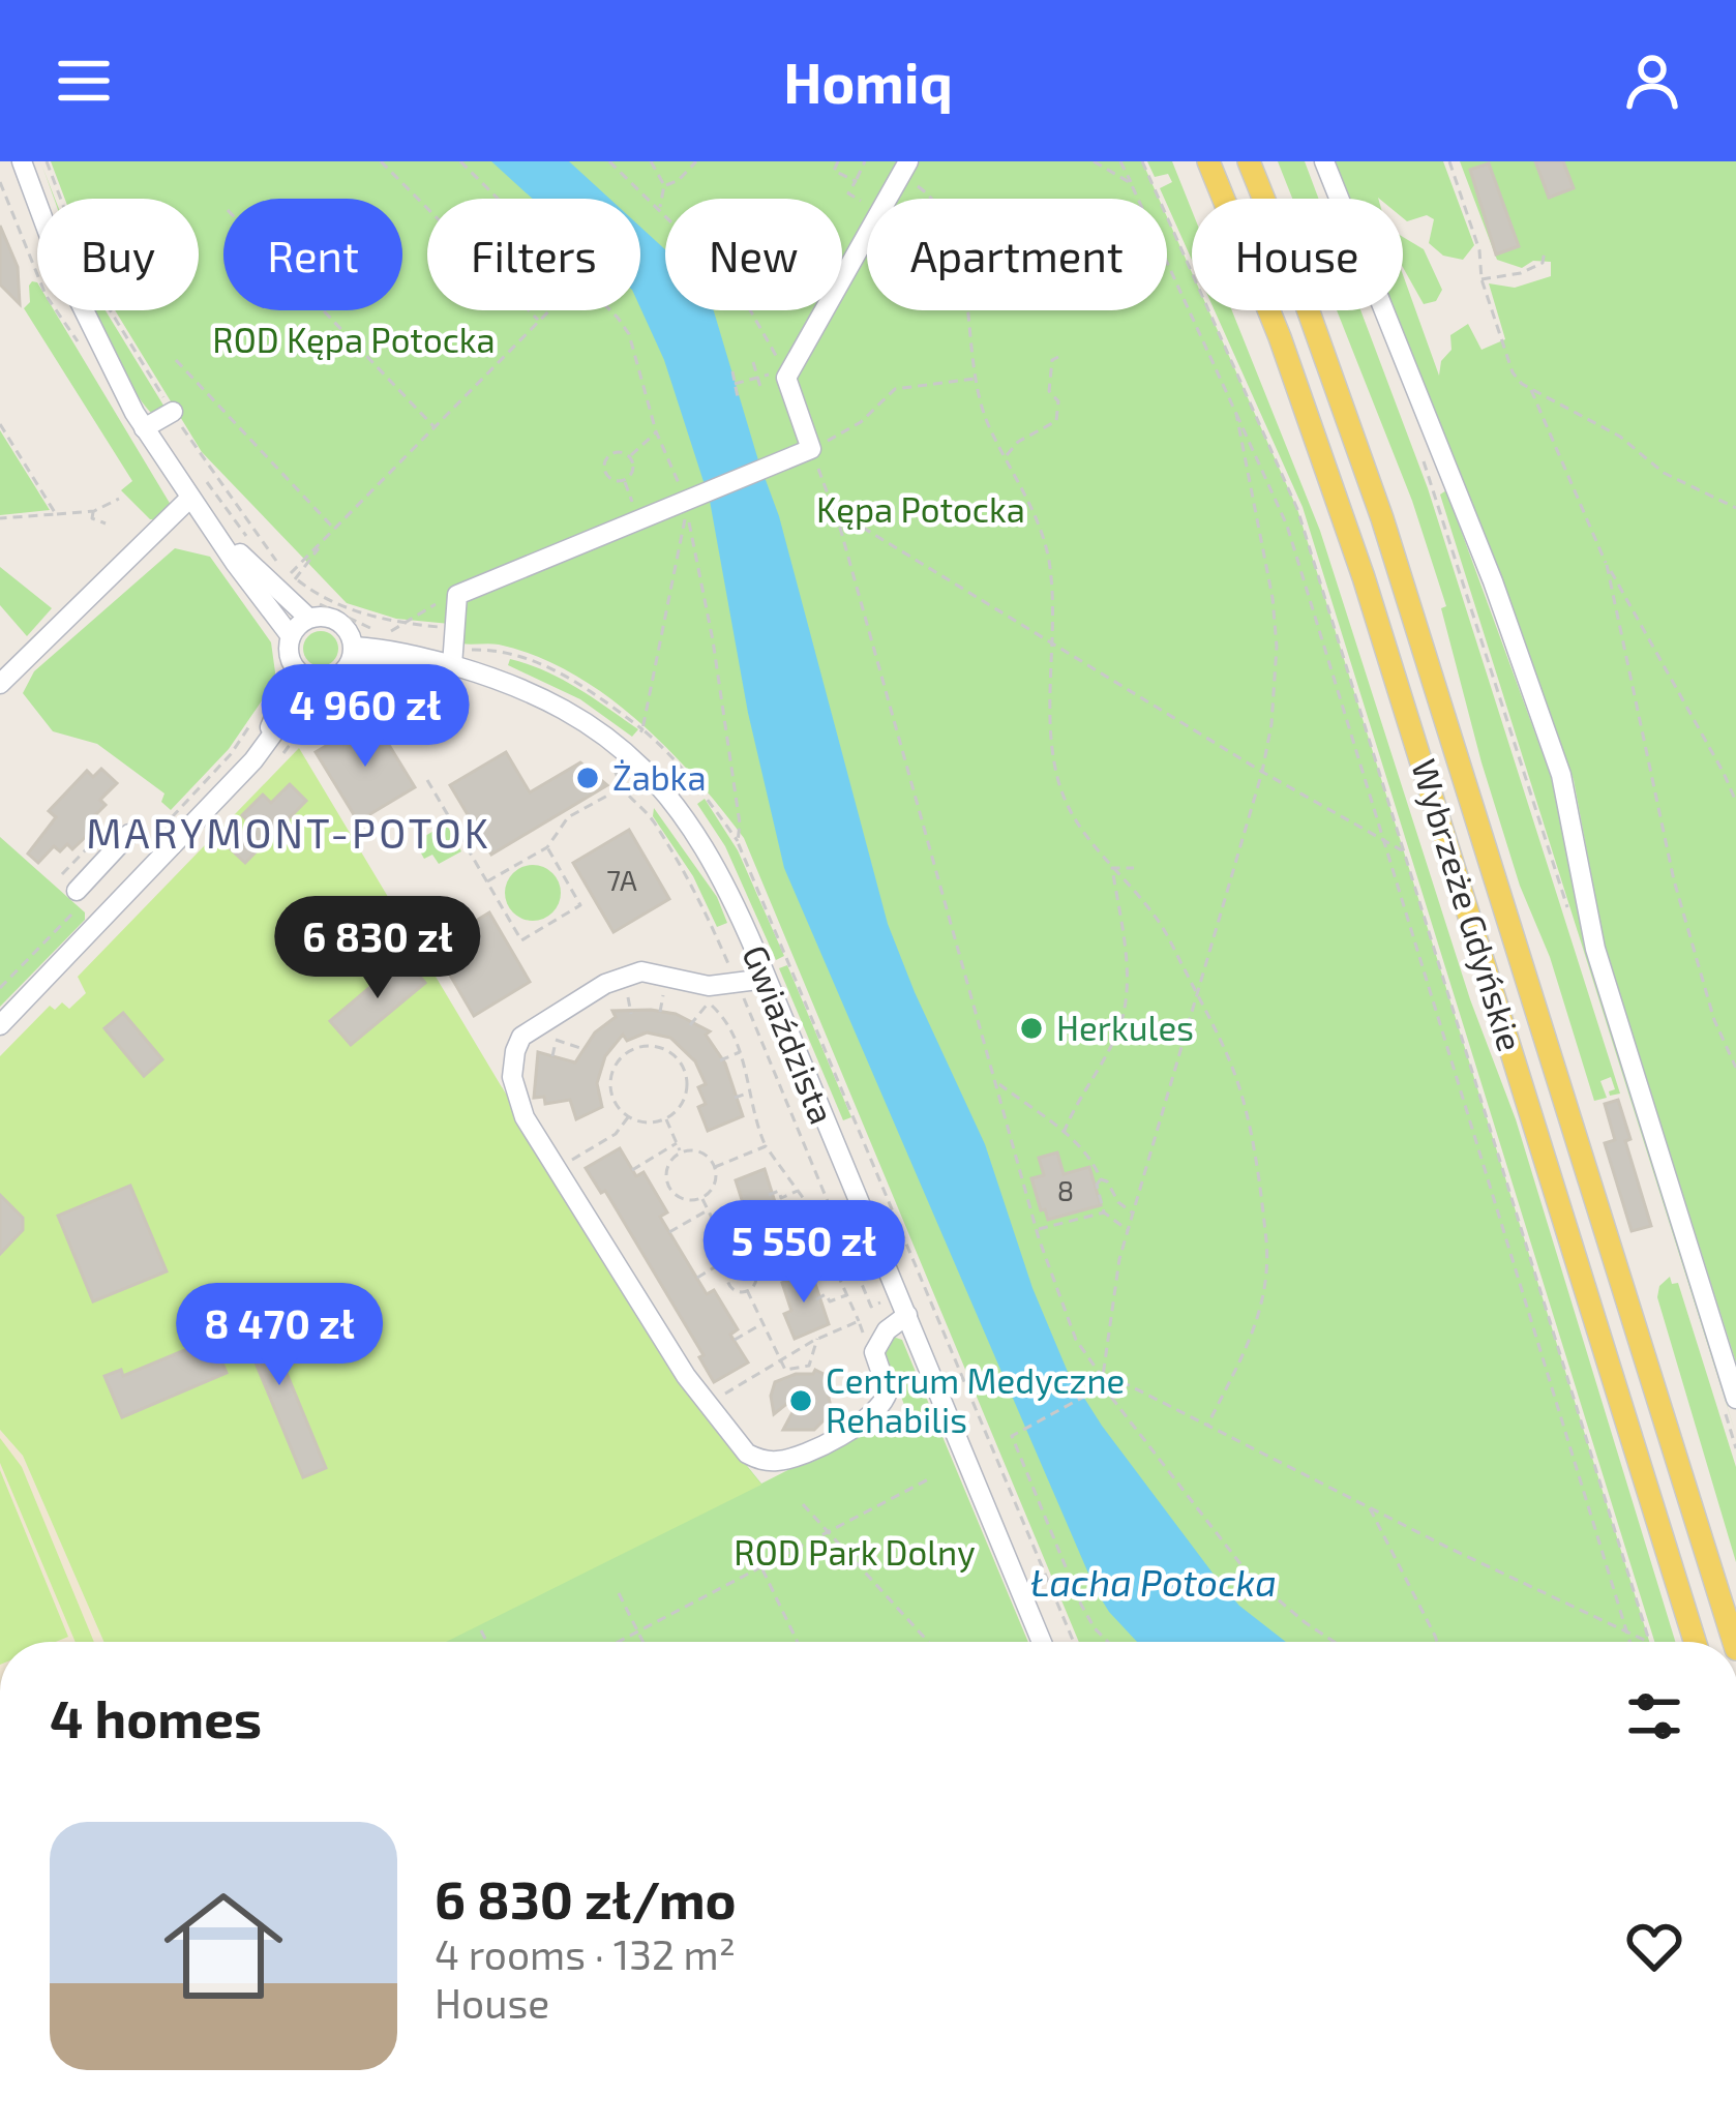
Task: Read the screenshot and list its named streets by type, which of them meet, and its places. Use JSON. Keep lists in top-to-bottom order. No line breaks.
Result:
{"streets":{"main road":["Wybrzeże Gdyńskie"],"street":["Gwiaździsta"]},"districts":["MARYMONT-POTOK"],"water":["Łacha Potocka"],"parks":["ROD Kępa Potocka","Kępa Potocka","ROD Park Dolny"],"places":["Żabka","Herkules","Centrum Medyczne Rehabilis"],"house_numbers":["7A","8"],"page":{"header":"Homiq","chip":["Buy","Rent","Filters","New","Apartment","House"],"price":["4 960 zł","6 830 zł","5 550 zł","8 470 zł"],"heading":"4 homes","list":[{"name":"6 830 zł/mo","note":"4 rooms · 132 m² · House"}]}}
